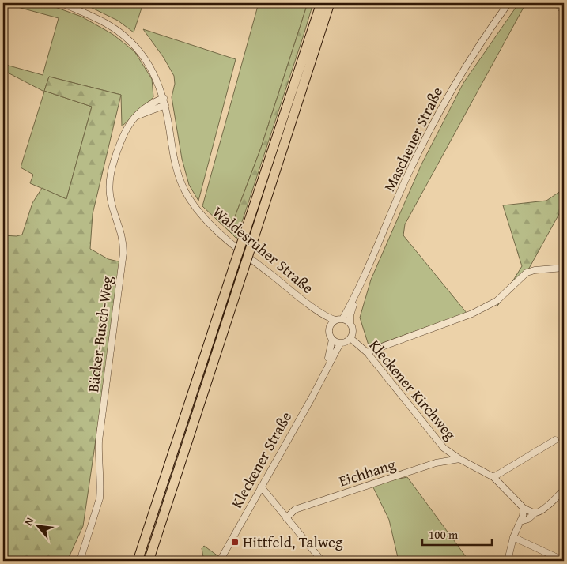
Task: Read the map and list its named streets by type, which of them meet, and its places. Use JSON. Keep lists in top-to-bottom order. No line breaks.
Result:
{"streets":{"street":["Maschener Straße","Waldesruher Straße","Bäcker-Busch-Weg","Kleckener Kirchweg","Kleckener Straße","Eichhang"]},"crossings":[["Maschener Straße","Waldesruher Straße"],["Maschener Straße","Kleckener Kirchweg"],["Maschener Straße","Kleckener Straße"],["Waldesruher Straße","Bäcker-Busch-Weg"],["Waldesruher Straße","Kleckener Kirchweg"],["Waldesruher Straße","Kleckener Straße"],["Kleckener Kirchweg","Kleckener Straße"],["Kleckener Kirchweg","Eichhang"]],"places":{"transit":["Hittfeld, Talweg"]},"scale_bar":"100 m","north":"top left"}
